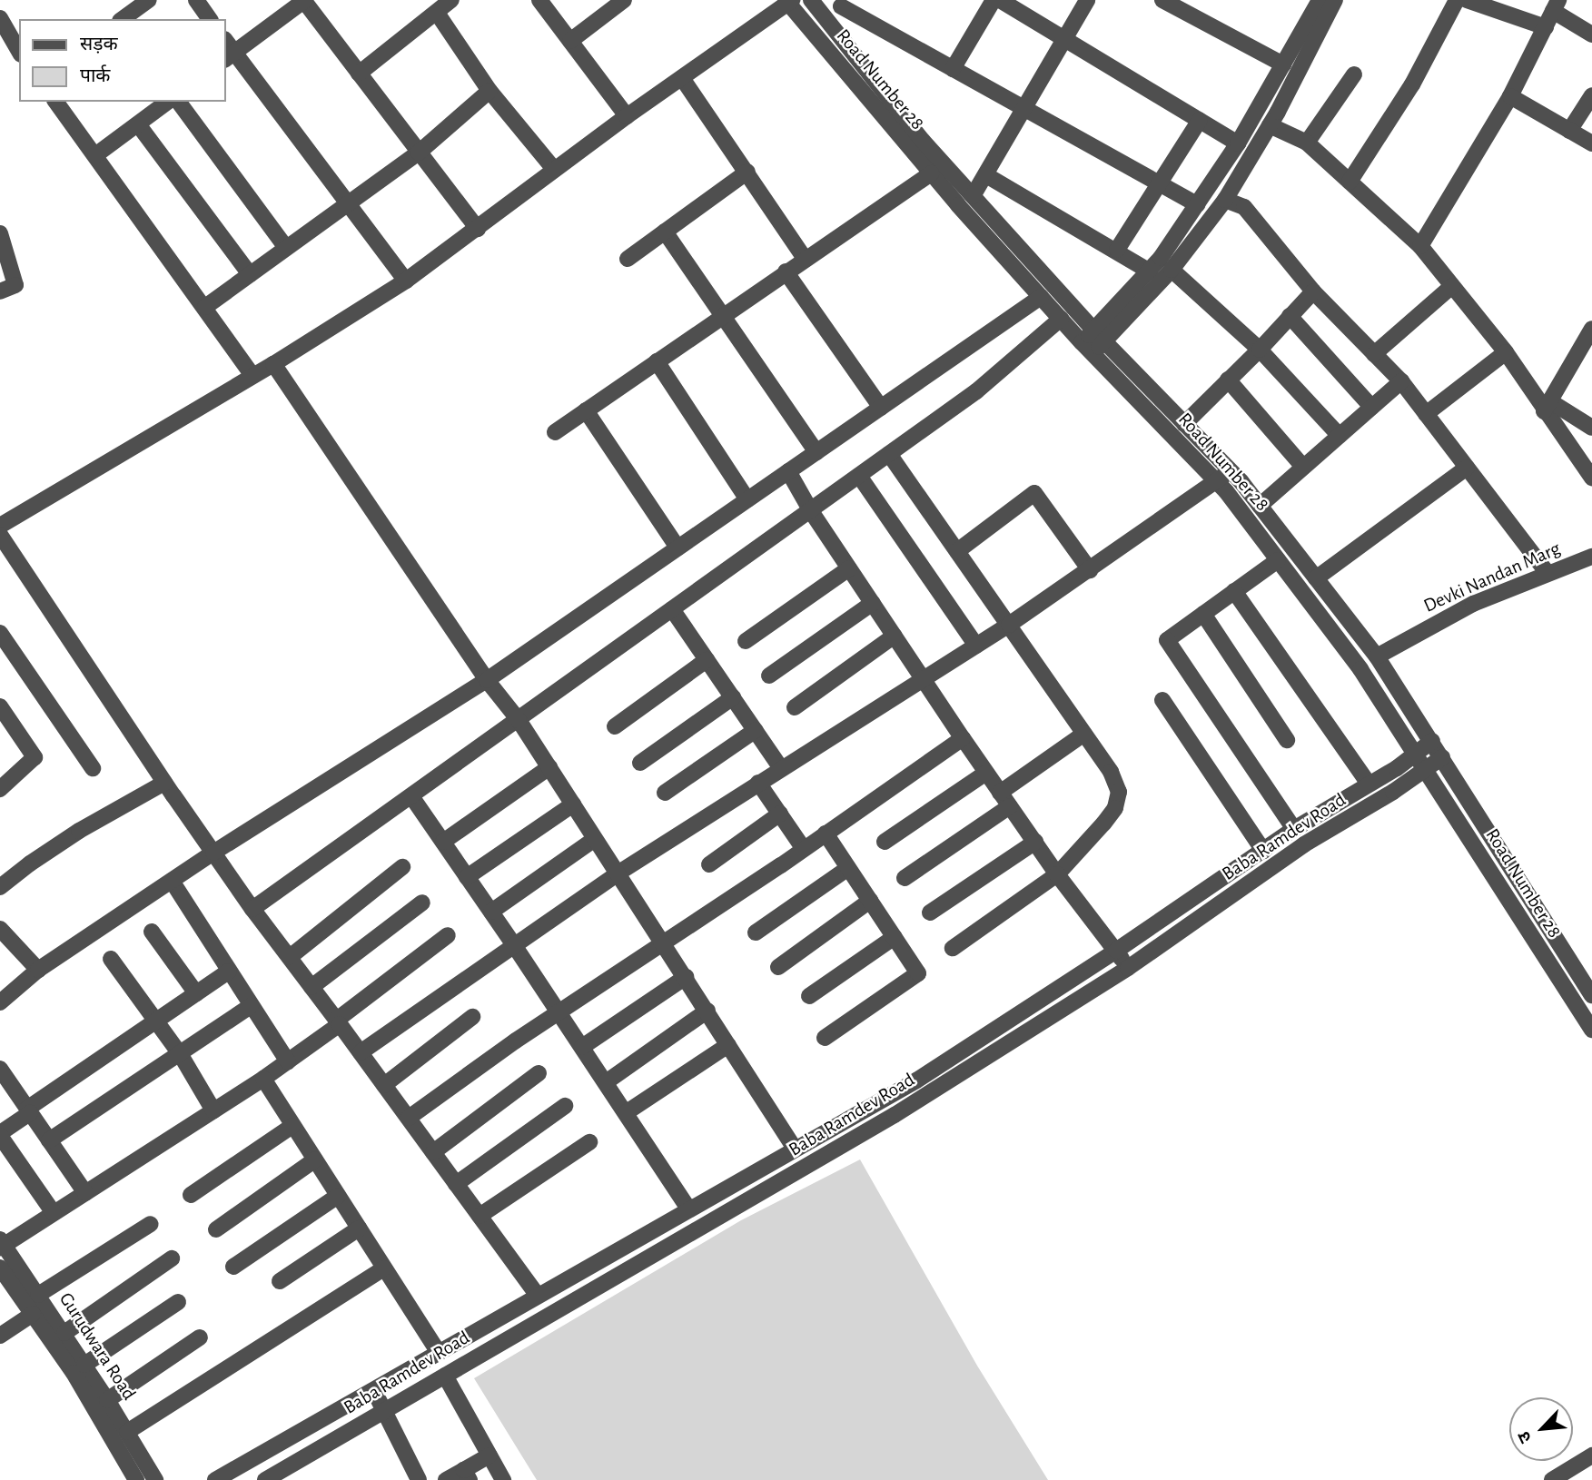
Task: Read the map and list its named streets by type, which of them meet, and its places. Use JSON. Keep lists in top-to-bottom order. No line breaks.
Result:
{"streets":{"street":["Road Number 28","Devki Nandan Marg","Baba Ramdev Road","Gurudwara Road"]},"crossings":[["Road Number 28","Devki Nandan Marg"],["Road Number 28","Baba Ramdev Road"]],"legend":["सड़क","पार्क"],"north":"bottom left"}
